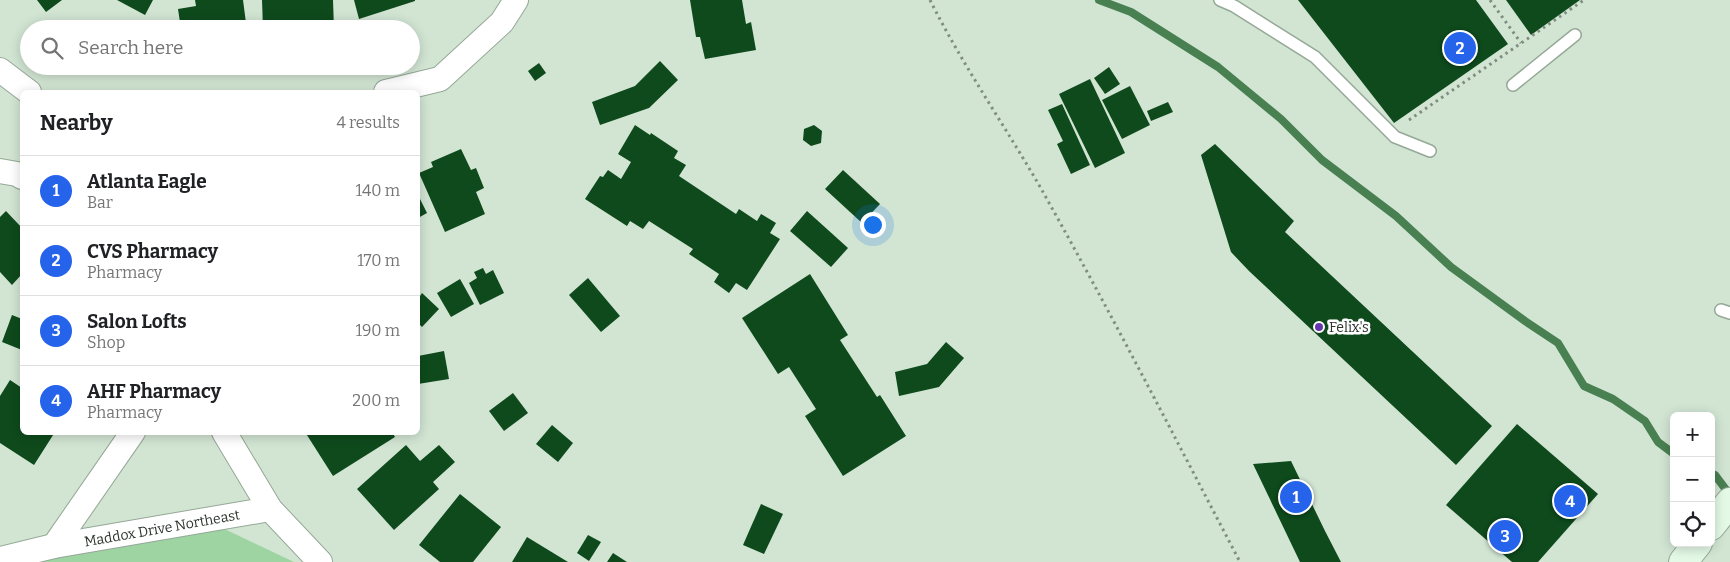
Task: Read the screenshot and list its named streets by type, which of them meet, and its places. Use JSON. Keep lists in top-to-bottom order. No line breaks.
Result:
{"streets":{"street":["Maddox Drive Northeast"]},"places":["Felix's"],"page":{"search":"Search here","pins":["2","1","4","3"],"heading":["Nearby","4 results"],"list":[{"mark":"1","name":"Atlanta Eagle","note":"Bar","value":"140 m"},{"mark":"2","name":"CVS Pharmacy","note":"Pharmacy","value":"170 m"},{"mark":"3","name":"Salon Lofts","note":"Shop","value":"190 m"},{"mark":"4","name":"AHF Pharmacy","note":"Pharmacy","value":"200 m"}],"map_buttons":["+","−"]}}
